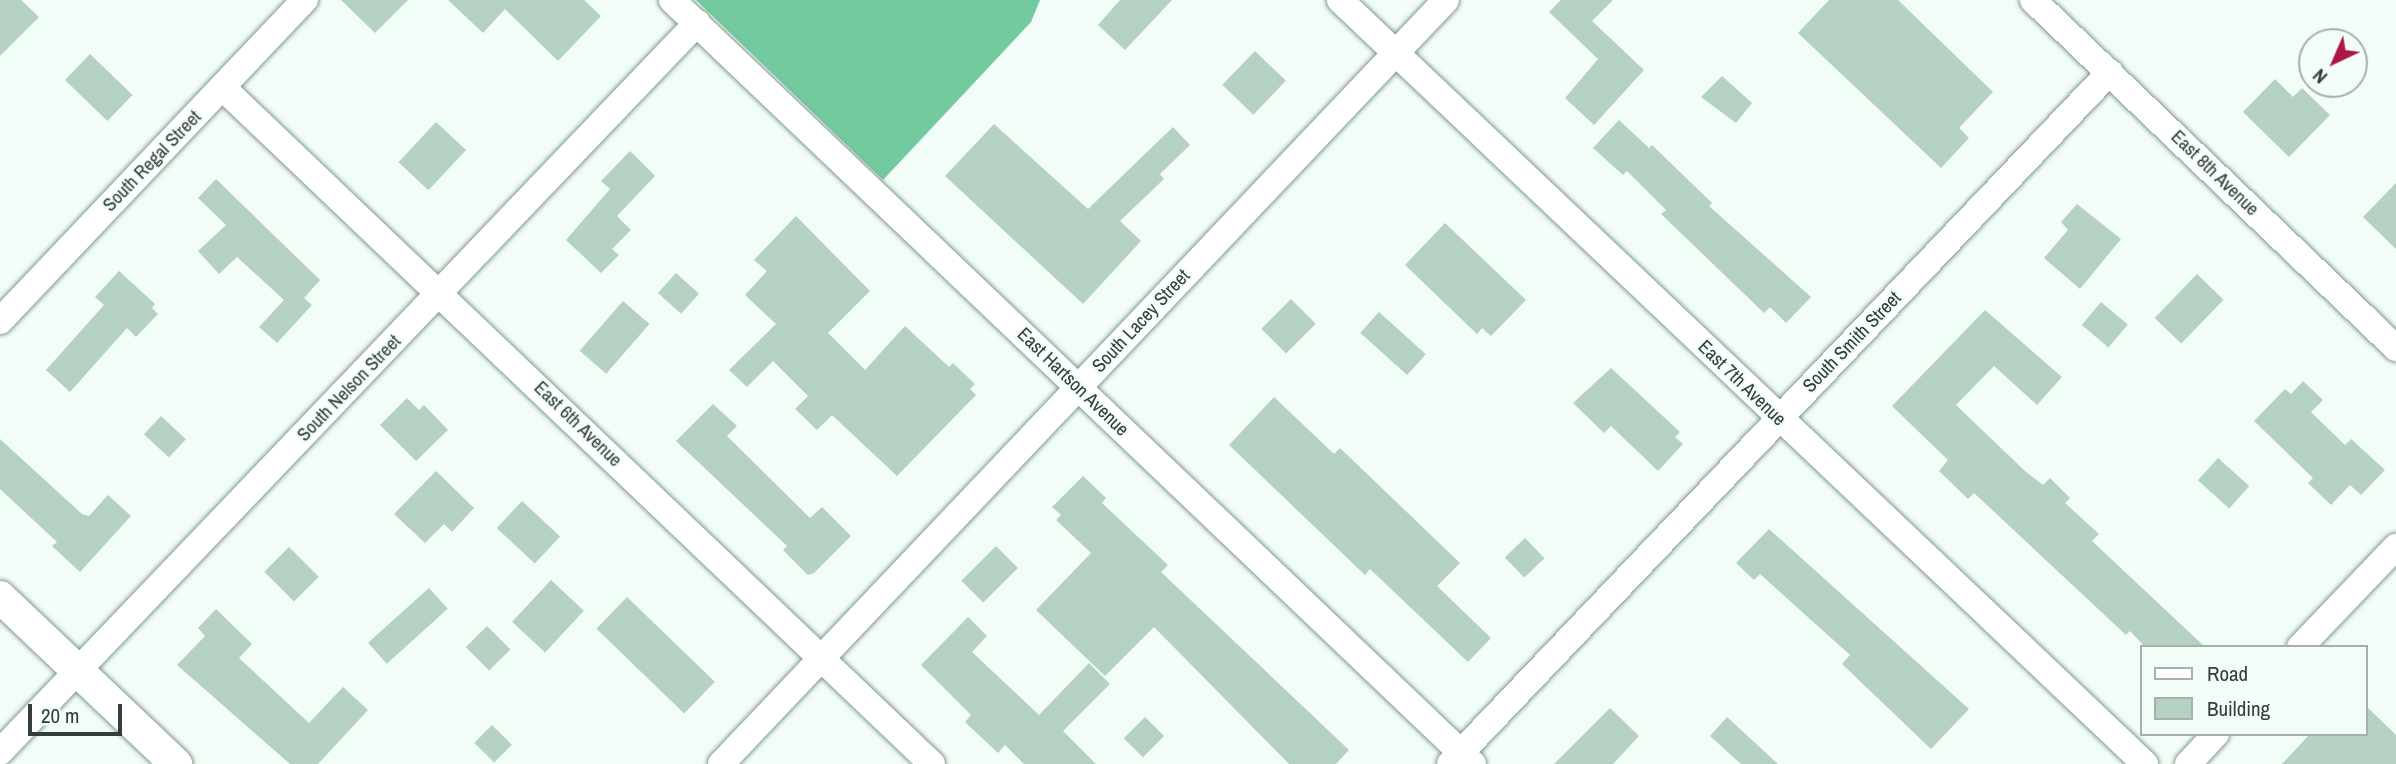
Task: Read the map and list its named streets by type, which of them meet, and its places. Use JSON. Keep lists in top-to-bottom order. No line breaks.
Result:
{"streets":{"street":["South Regal Street","East 8th Avenue","South Lacey Street","South Smith Street","East Hartson Avenue","East 7th Avenue","South Nelson Street","East 6th Avenue"]},"crossings":[["South Regal Street","East 6th Avenue"],["East 8th Avenue","South Smith Street"],["South Lacey Street","East Hartson Avenue"],["South Lacey Street","East 7th Avenue"],["South Lacey Street","East 6th Avenue"],["South Smith Street","East Hartson Avenue"],["South Smith Street","East 7th Avenue"],["East Hartson Avenue","South Nelson Street"],["South Nelson Street","East 6th Avenue"]],"legend":["Road","Building"],"scale_bar":"20 m","north":"bottom left"}
